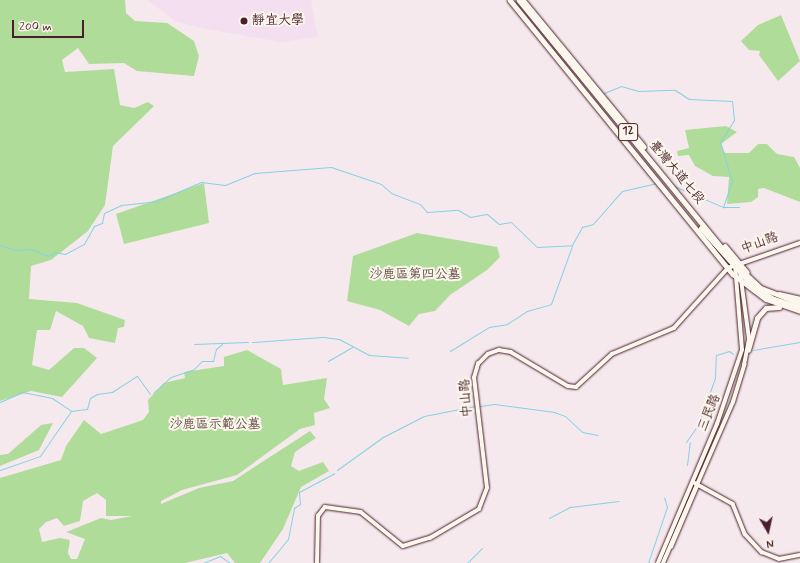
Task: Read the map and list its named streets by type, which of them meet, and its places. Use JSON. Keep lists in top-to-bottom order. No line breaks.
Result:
{"streets":{"main road":["12","臺灣大道七段"],"street":["中山路","三民路"]},"crossings":[["臺灣大道七段","中山路"],["臺灣大道七段","三民路"]],"parks":["沙鹿區第四公墓","沙鹿區示範公墓"],"places":["靜宜大學"],"scale_bar":"200 m","north":"bottom"}
